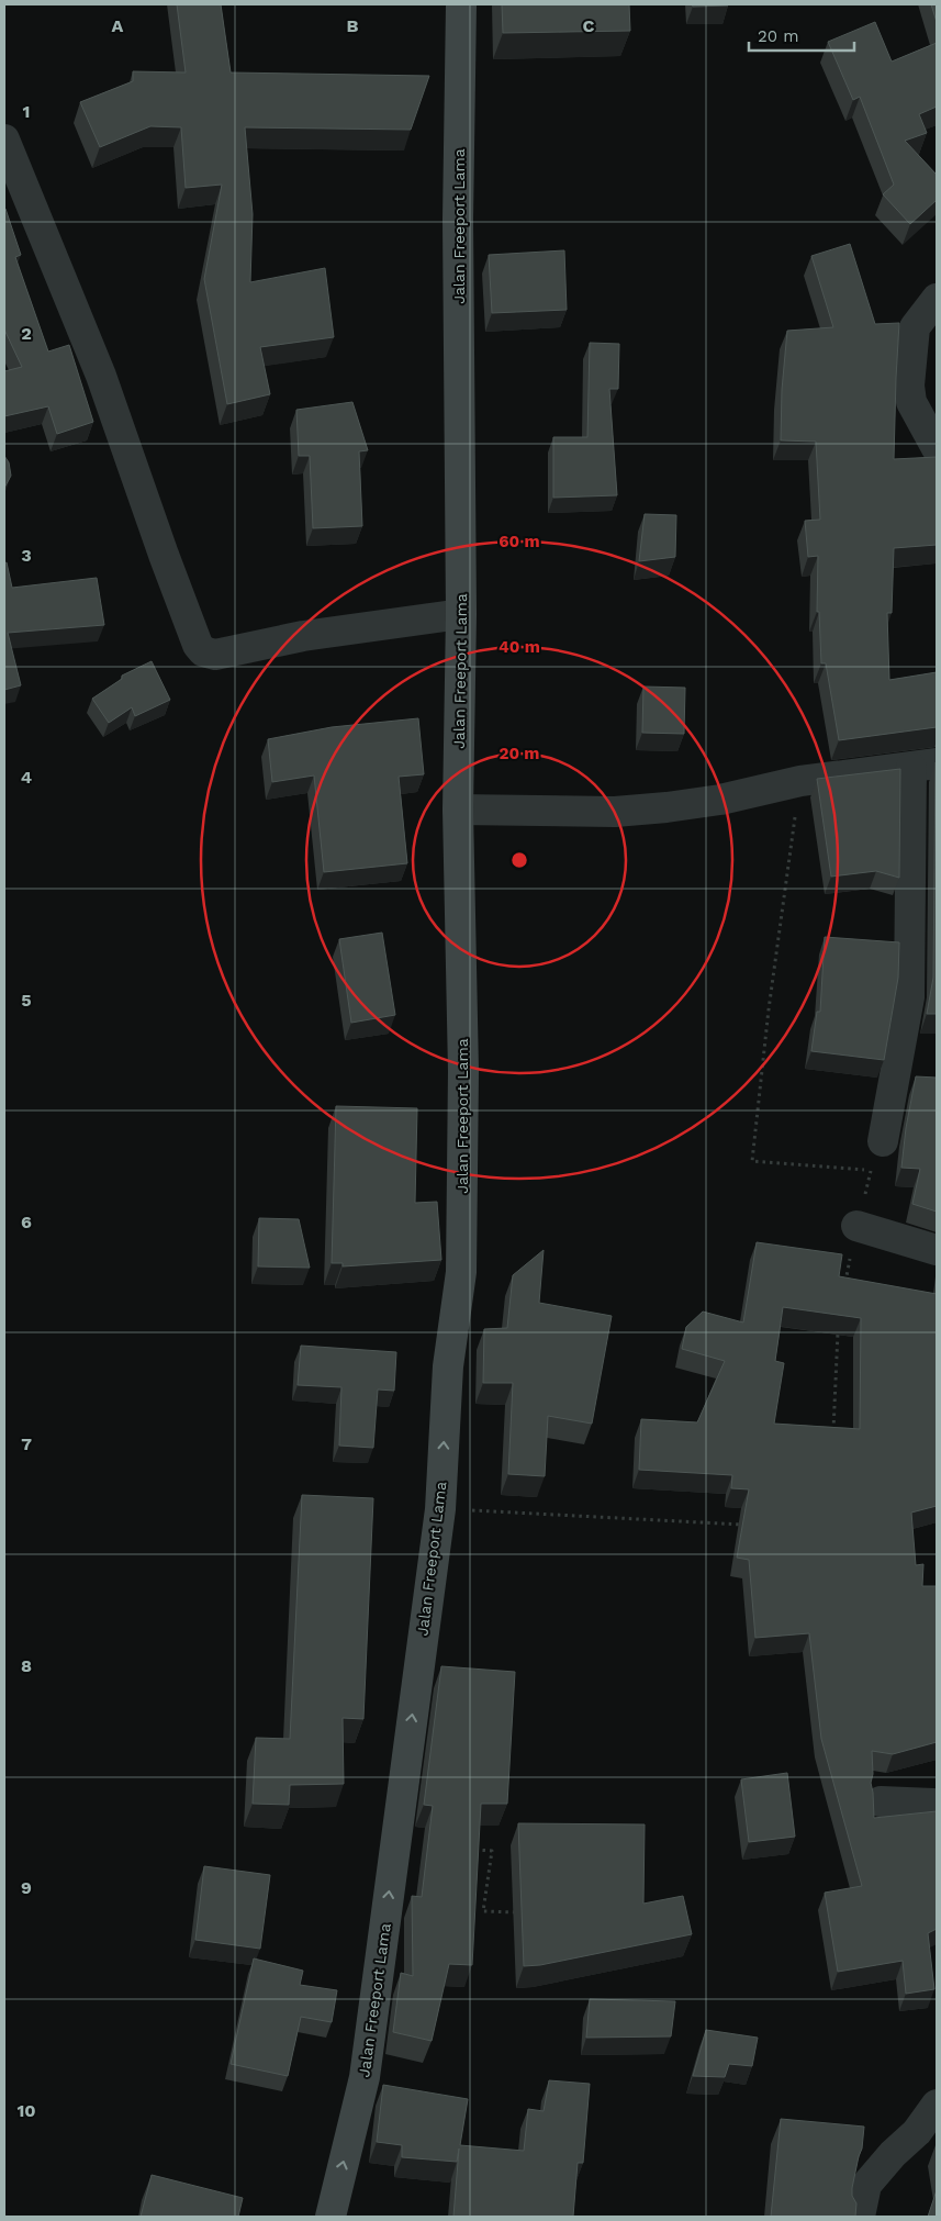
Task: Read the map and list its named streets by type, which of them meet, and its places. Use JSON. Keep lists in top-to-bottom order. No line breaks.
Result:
{"streets":{"street":["Jalan Freeport Lama"]},"one_way":["Jalan Freeport Lama"],"scale_bar":"20 m","grid":{"columns":["A","B","C"],"rows":["1","2","3","4","5","6","7","8","9","10"]},"rings":["60 m","40 m","20 m"]}
